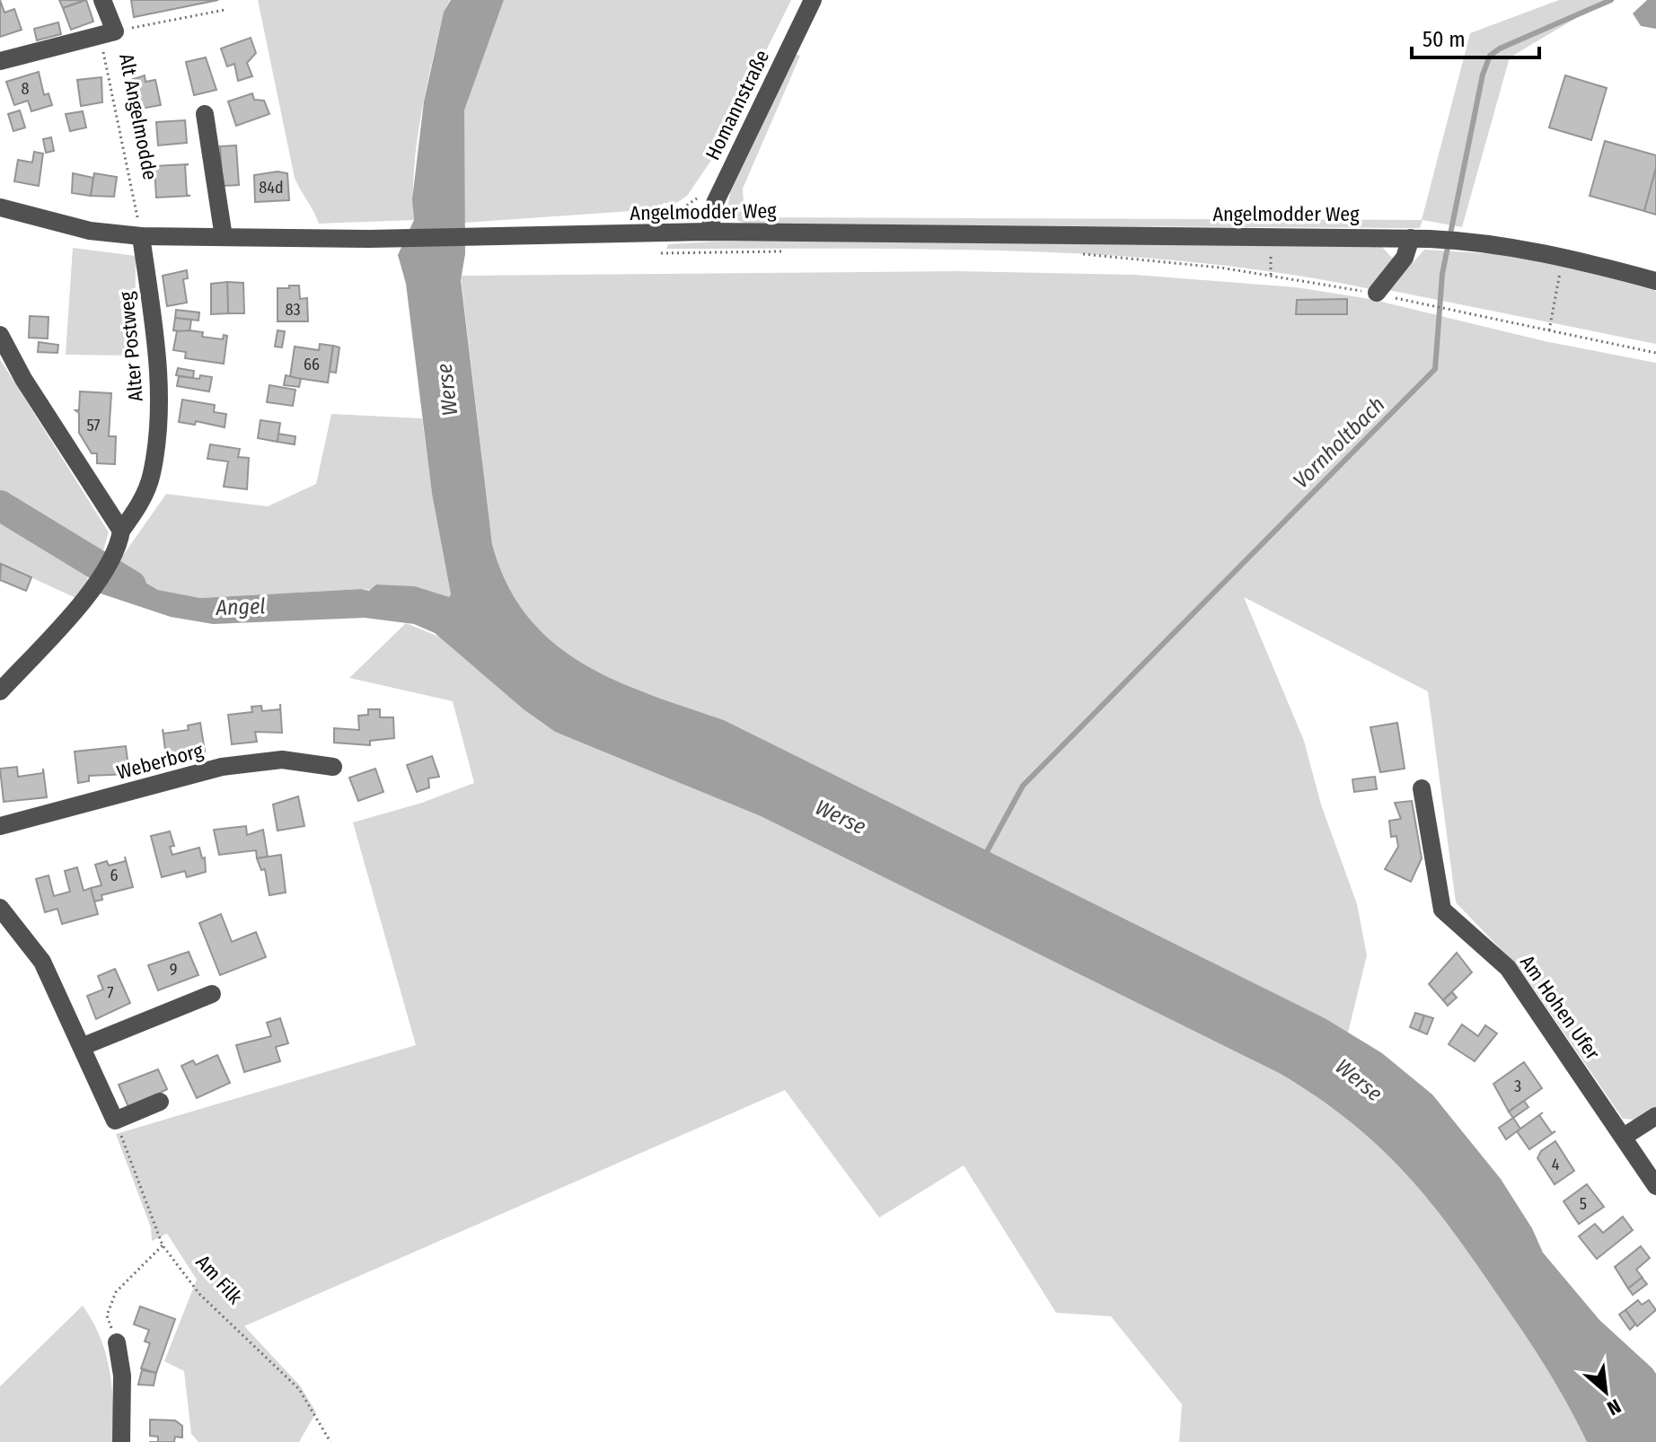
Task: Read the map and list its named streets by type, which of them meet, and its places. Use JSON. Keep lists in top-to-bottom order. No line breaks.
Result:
{"streets":{"street":["Homannstraße","Alt Angelmodde","Angelmodder Weg","Alter Postweg","Weberborg","Am Hohen Ufer"],"path":["Am Filk"]},"crossings":[["Homannstraße","Angelmodder Weg"],["Alt Angelmodde","Angelmodder Weg"],["Alt Angelmodde","Alter Postweg"],["Angelmodder Weg","Alter Postweg"]],"water":["Werse","Vornholtbach","Angel"],"house_numbers":["8","84d","83","66","57","6","9","7","3","4","5"],"scale_bar":"50 m","north":"bottom right"}
